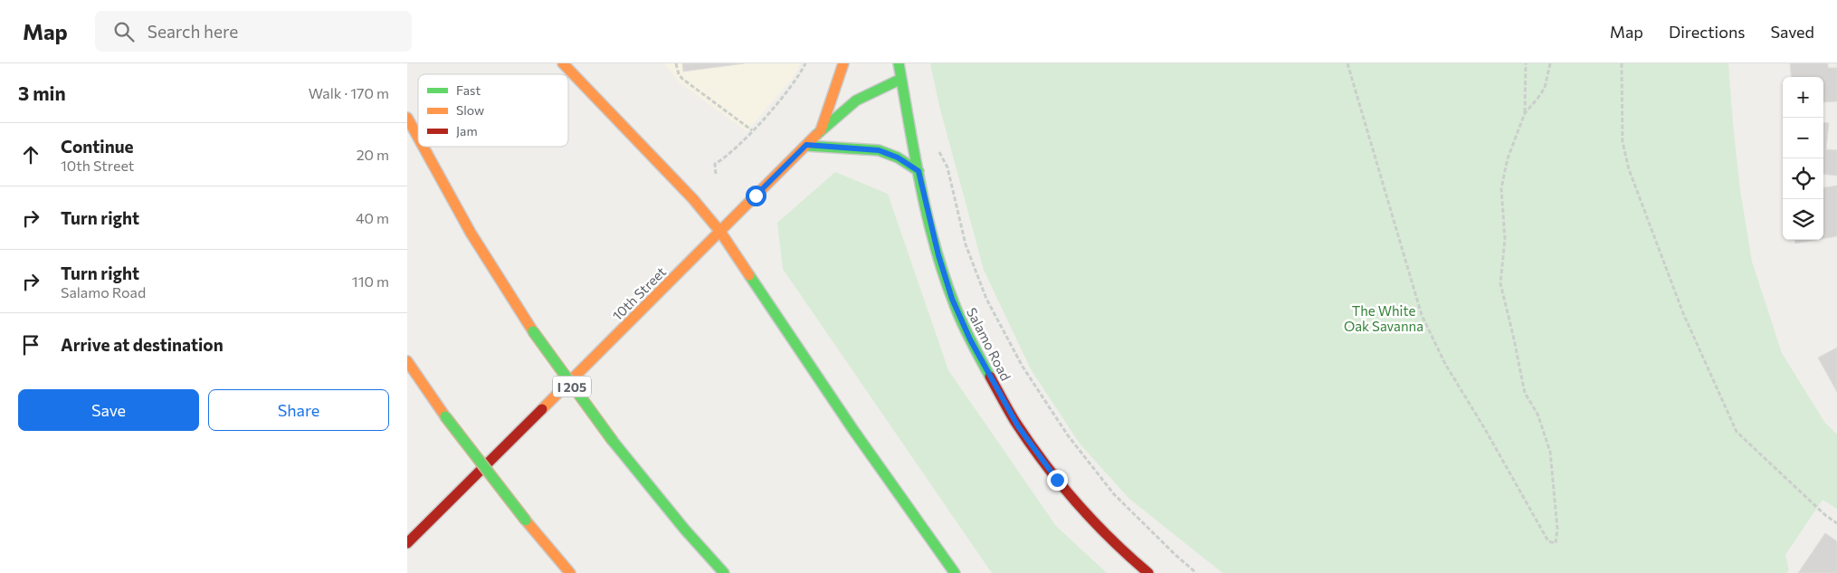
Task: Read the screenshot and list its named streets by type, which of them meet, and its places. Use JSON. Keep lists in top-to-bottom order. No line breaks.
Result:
{"streets":{"main road":["10th Street","Salamo Road","I 205"]},"crossings":[["10th Street","Salamo Road"]],"parks":["The White Oak Savanna"],"legend":["Fast","Slow","Jam"],"page":{"header":"Map","search":"Search here","nav":["Map","Directions","Saved"],"heading":["3 min","Walk · 170 m"],"map_buttons":["+","−"],"list":[["Continue","10th Street","20 m"],["Turn right","40 m"],["Turn right","Salamo Road","110 m"],"Arrive at destination"],"buttons":["Save","Share"]}}
